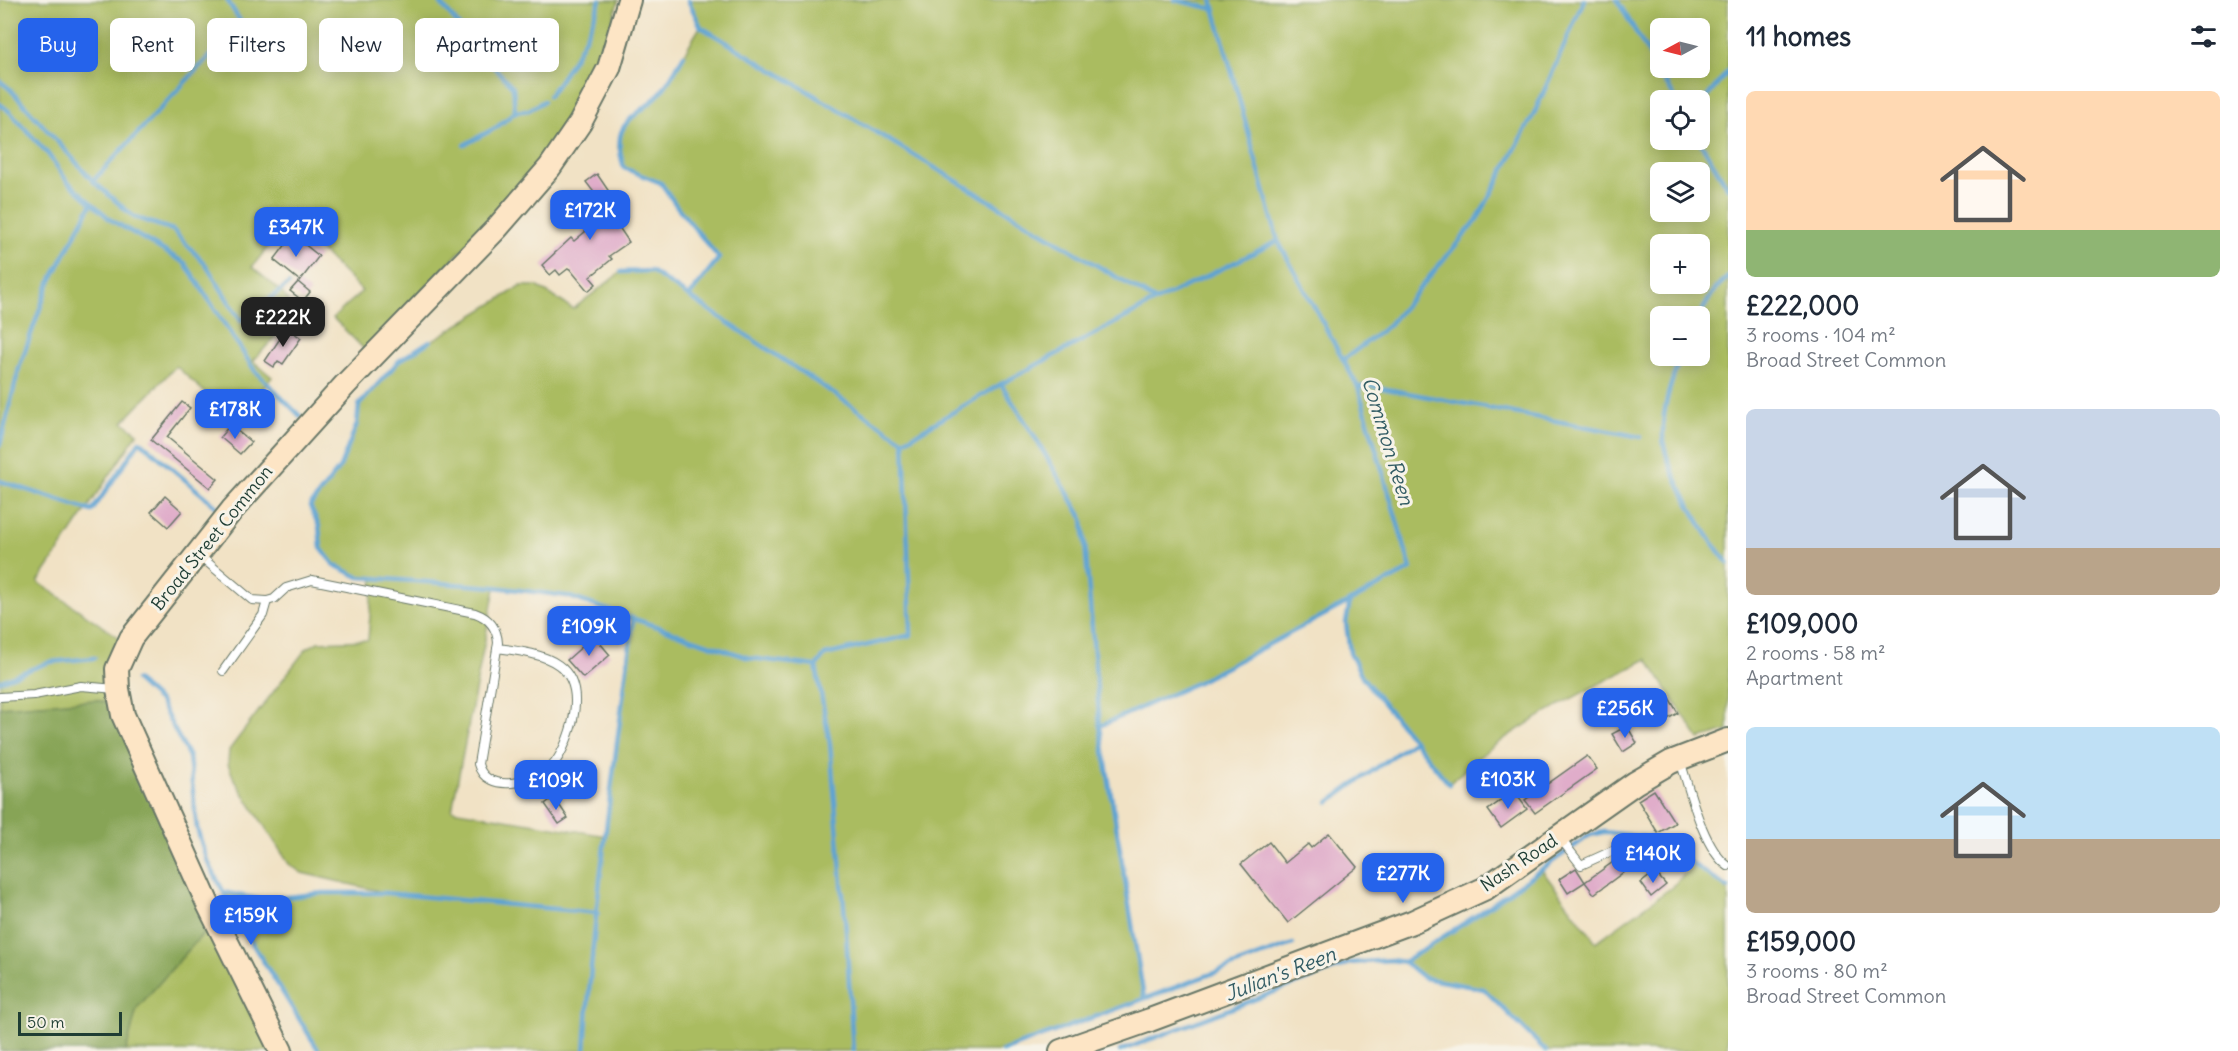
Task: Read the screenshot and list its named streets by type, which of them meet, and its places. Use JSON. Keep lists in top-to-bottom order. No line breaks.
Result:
{"streets":{"street":["Broad Street Common","Nash Road"]},"water":["Common Reen","Julian's Reen"],"scale_bar":"50 m","north":"left","page":{"heading":"11 homes","map_buttons":["+","−"],"chip":["Buy","Rent","Filters","New","Apartment"],"list":[{"name":"£222,000","note":"3 rooms · 104 m² · Broad Street Common"},{"name":"£109,000","note":"2 rooms · 58 m² · Apartment"},{"name":"£159,000","note":"3 rooms · 80 m² · Broad Street Common"}],"price":["£172K","£347K","£222K","£178K","£109K","£256K","£103K","£109K","£140K","£277K","£159K"],"scale":"50 m"}}
